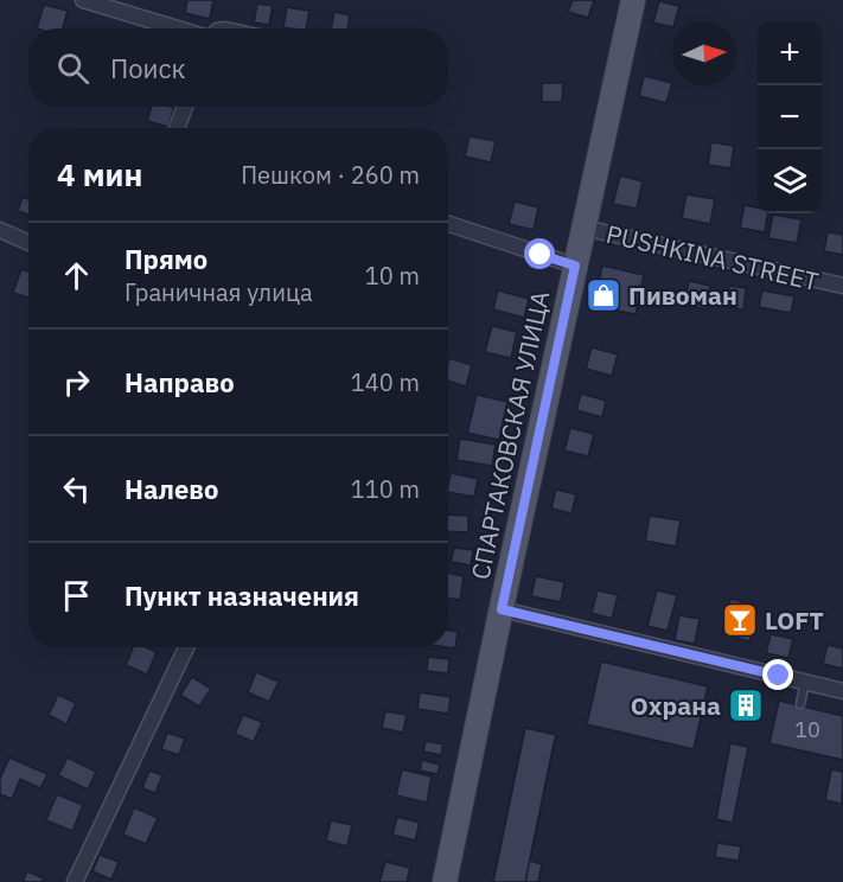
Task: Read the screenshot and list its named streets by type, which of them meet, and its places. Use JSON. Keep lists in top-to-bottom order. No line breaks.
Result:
{"streets":{"main road":["СПАРТАКОВСКАЯ УЛИЦА"],"street":["PUSHKINA STREET"]},"crossings":[["PUSHKINA STREET","СПАРТАКОВСКАЯ УЛИЦА"]],"places":{"shop":["Пивоман"],"bar":["LOFT"],"building":["Охрана"]},"house_numbers":["10"],"north":"right","page":{"map_buttons":["+","−"],"search":"Поиск","heading":["4 мин","Пешком · 260 m"],"list":[["Прямо","Граничная улица","10 m"],["Направо","140 m"],["Налево","110 m"],"Пункт назначения"]}}
